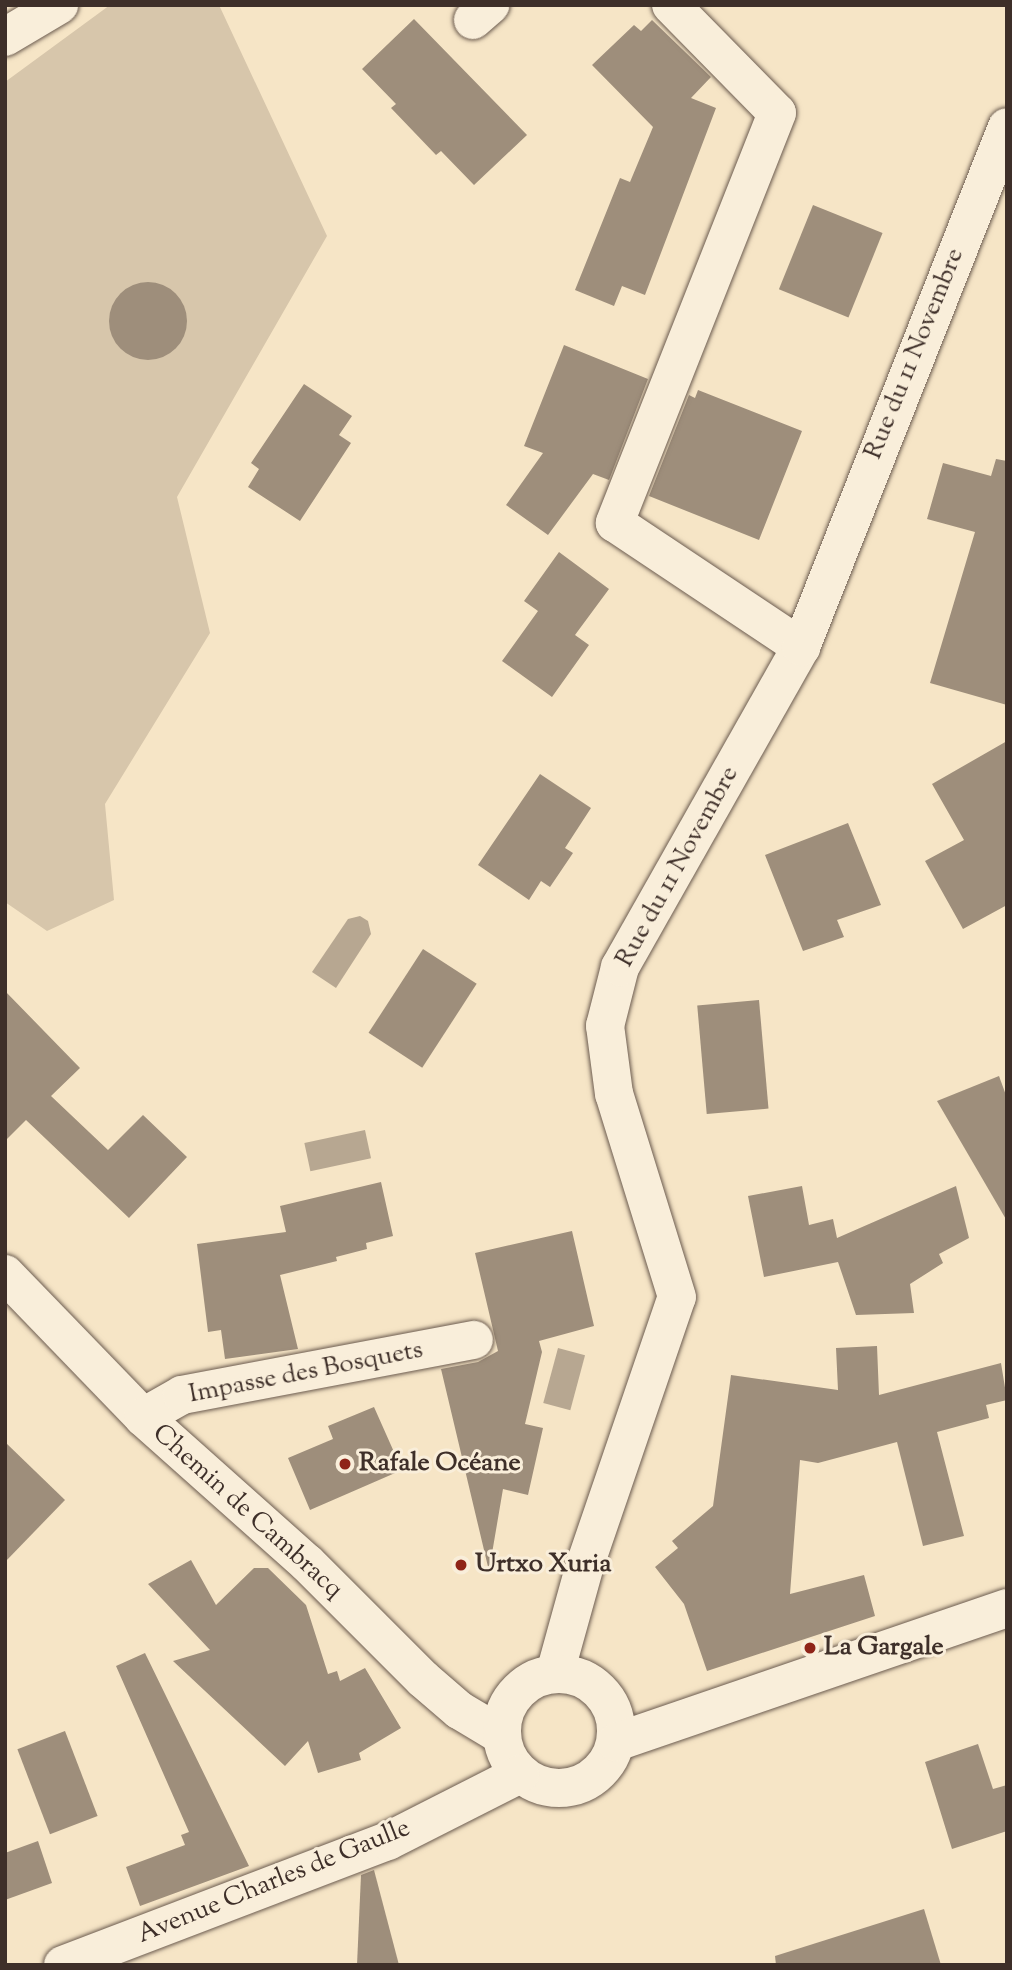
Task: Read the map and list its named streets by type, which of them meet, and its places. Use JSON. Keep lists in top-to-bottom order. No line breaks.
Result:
{"streets":{"street":["Rue du 11 Novembre","Impasse des Bosquets","Chemin de Cambracq","Avenue Charles de Gaulle"]},"crossings":[["Rue du 11 Novembre","Chemin de Cambracq"],["Rue du 11 Novembre","Avenue Charles de Gaulle"],["Impasse des Bosquets","Chemin de Cambracq"],["Chemin de Cambracq","Avenue Charles de Gaulle"]],"places":["Rafale Océane","Urtxo Xuria","La Gargale"]}
